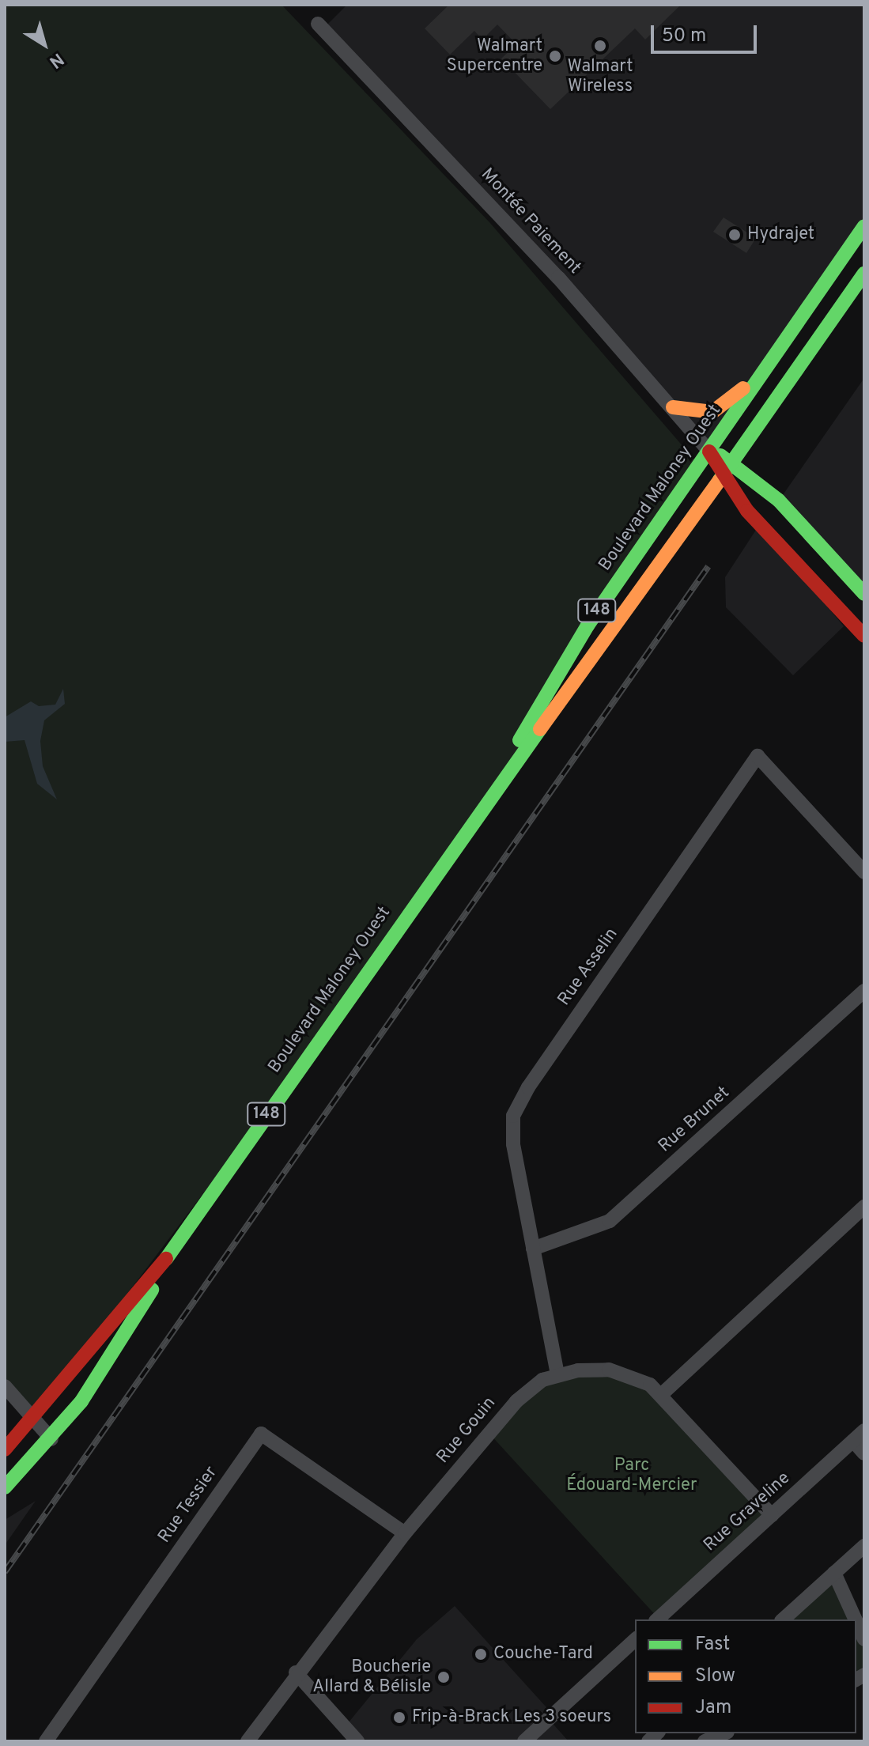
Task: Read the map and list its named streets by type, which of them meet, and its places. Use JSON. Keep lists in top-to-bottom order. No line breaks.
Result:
{"streets":{"main road":["Montée Paiement","Boulevard Maloney Ouest","148"],"street":["Rue Asselin","Rue Brunet","Rue Gouin","Rue Tessier","Rue Graveline"]},"crossings":[["Montée Paiement","Boulevard Maloney Ouest"],["Rue Asselin","Rue Brunet"],["Rue Asselin","Rue Gouin"],["Rue Gouin","Rue Tessier"],["Rue Gouin","Rue Graveline"]],"parks":["Parc Édouard-Mercier"],"places":["Walmart Wireless","Walmart Supercentre","Hydrajet","Couche-Tard","Boucherie Allard & Bélisle","Frip-à-Brack Les 3 soeurs"],"legend":["Fast","Slow","Jam"],"scale_bar":"50 m","north":"bottom right"}
